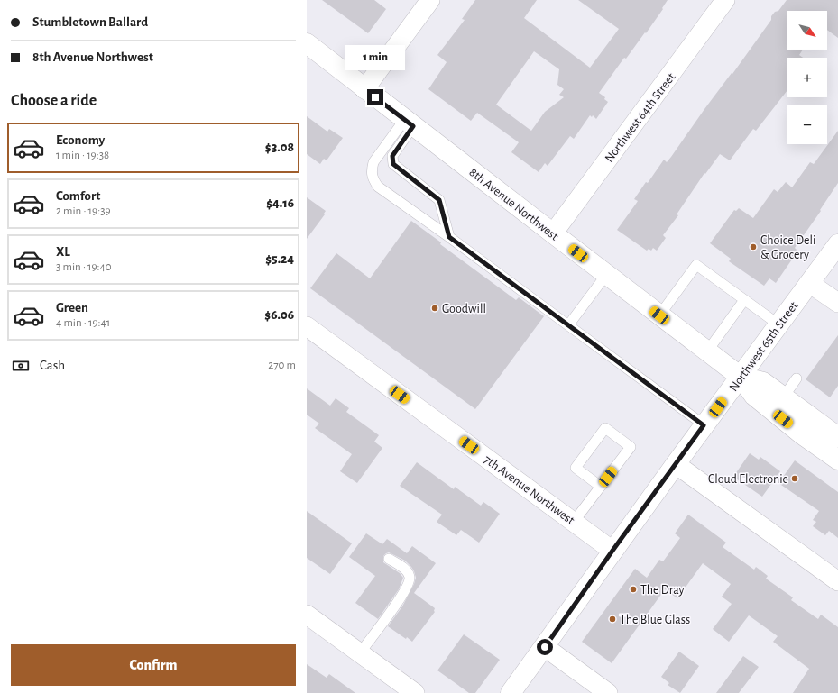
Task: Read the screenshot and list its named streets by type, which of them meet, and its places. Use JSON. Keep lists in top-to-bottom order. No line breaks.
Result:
{"streets":{"main road":["8th Avenue Northwest","Northwest 65th Street"],"street":["Northwest 64th Street","7th Avenue Northwest"]},"crossings":[["Northwest 64th Street","8th Avenue Northwest"],["8th Avenue Northwest","Northwest 65th Street"],["Northwest 65th Street","7th Avenue Northwest"]],"places":["Choice Deli & Grocery","Goodwill","Cloud Electronic","The Dray","The Blue Glass"],"north":"bottom right","page":{"banner":["Stumbletown Ballard","8th Avenue Northwest"],"map_buttons":["+","−"],"bubble":"1 min","heading":"Choose a ride","list":[{"name":"Economy","note":"1 min · 19:38","value":"$3.08"},{"name":"Comfort","note":"2 min · 19:39","value":"$4.16"},{"name":"XL","note":"3 min · 19:40","value":"$5.24"},{"name":"Green","note":"4 min · 19:41","value":"$6.06"}],"pay":["Cash","270 m"],"buttons":"Confirm"}}
